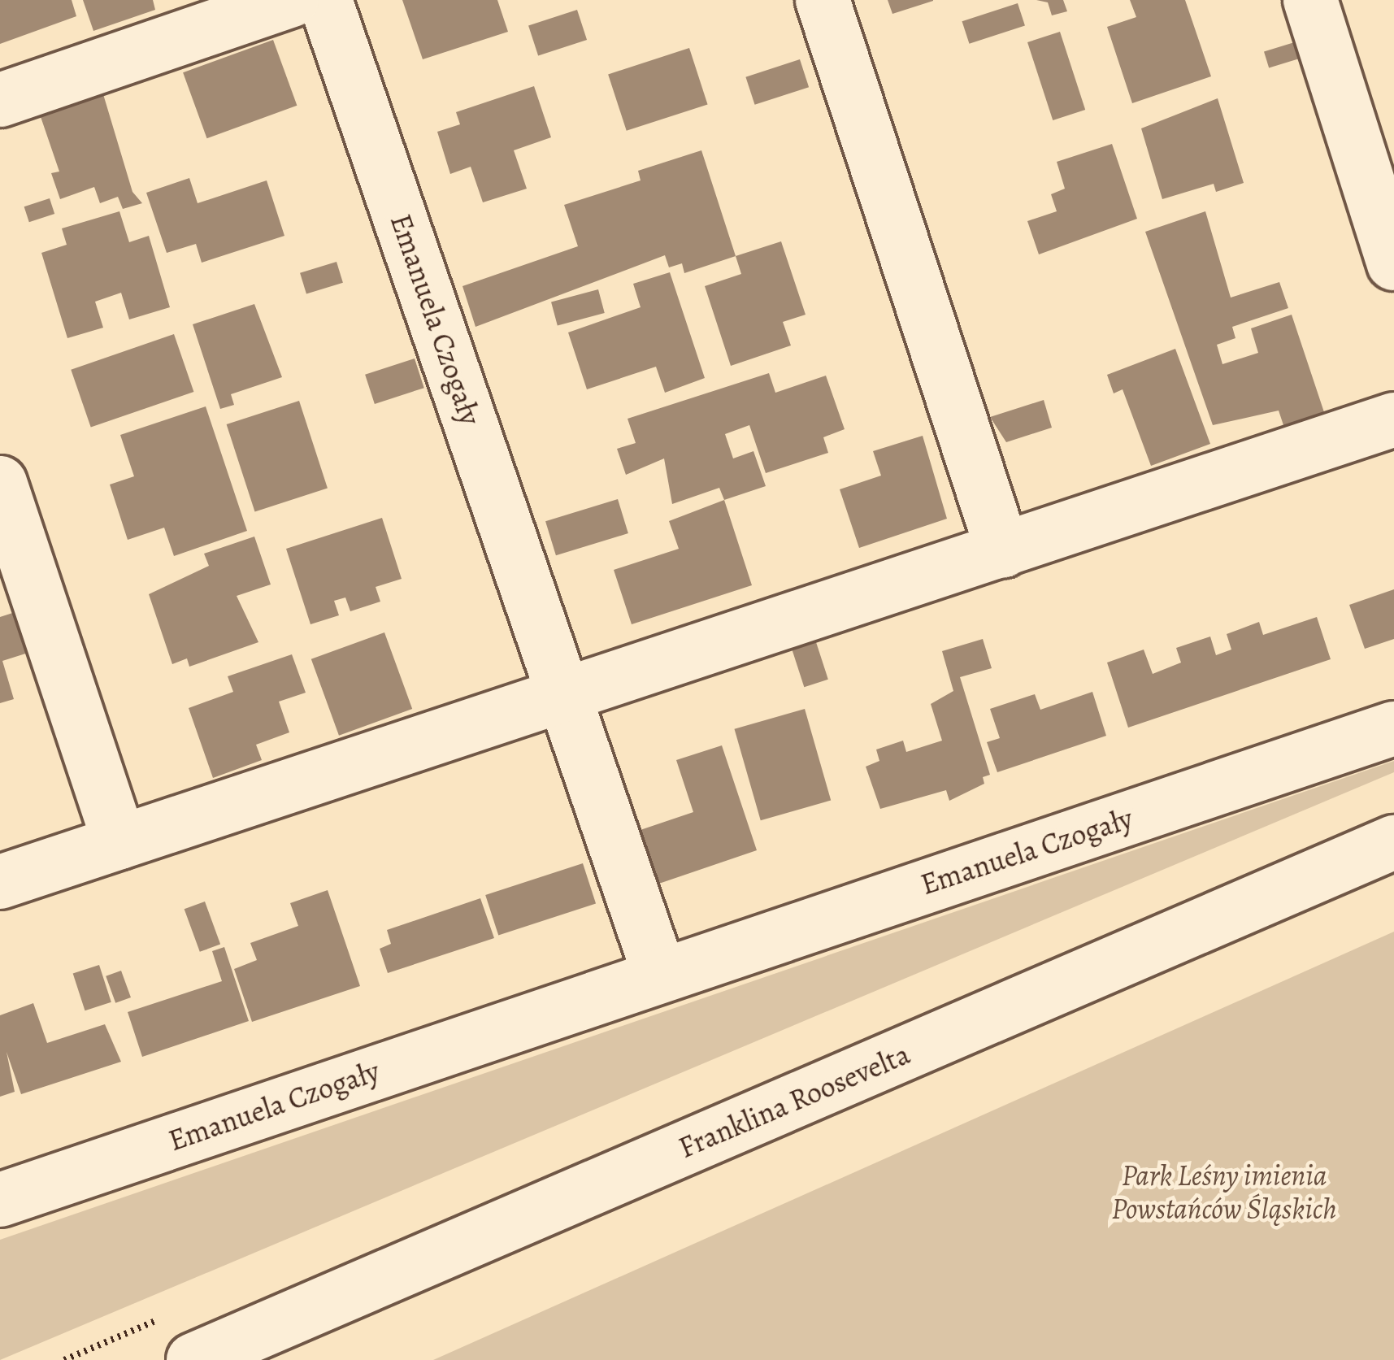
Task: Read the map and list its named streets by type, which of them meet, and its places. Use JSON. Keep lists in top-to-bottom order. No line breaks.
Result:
{"streets":{"street":["Emanuela Czogały","Franklina Roosevelta"]},"parks":["Park Leśny imienia Powstańców Śląskich"]}
